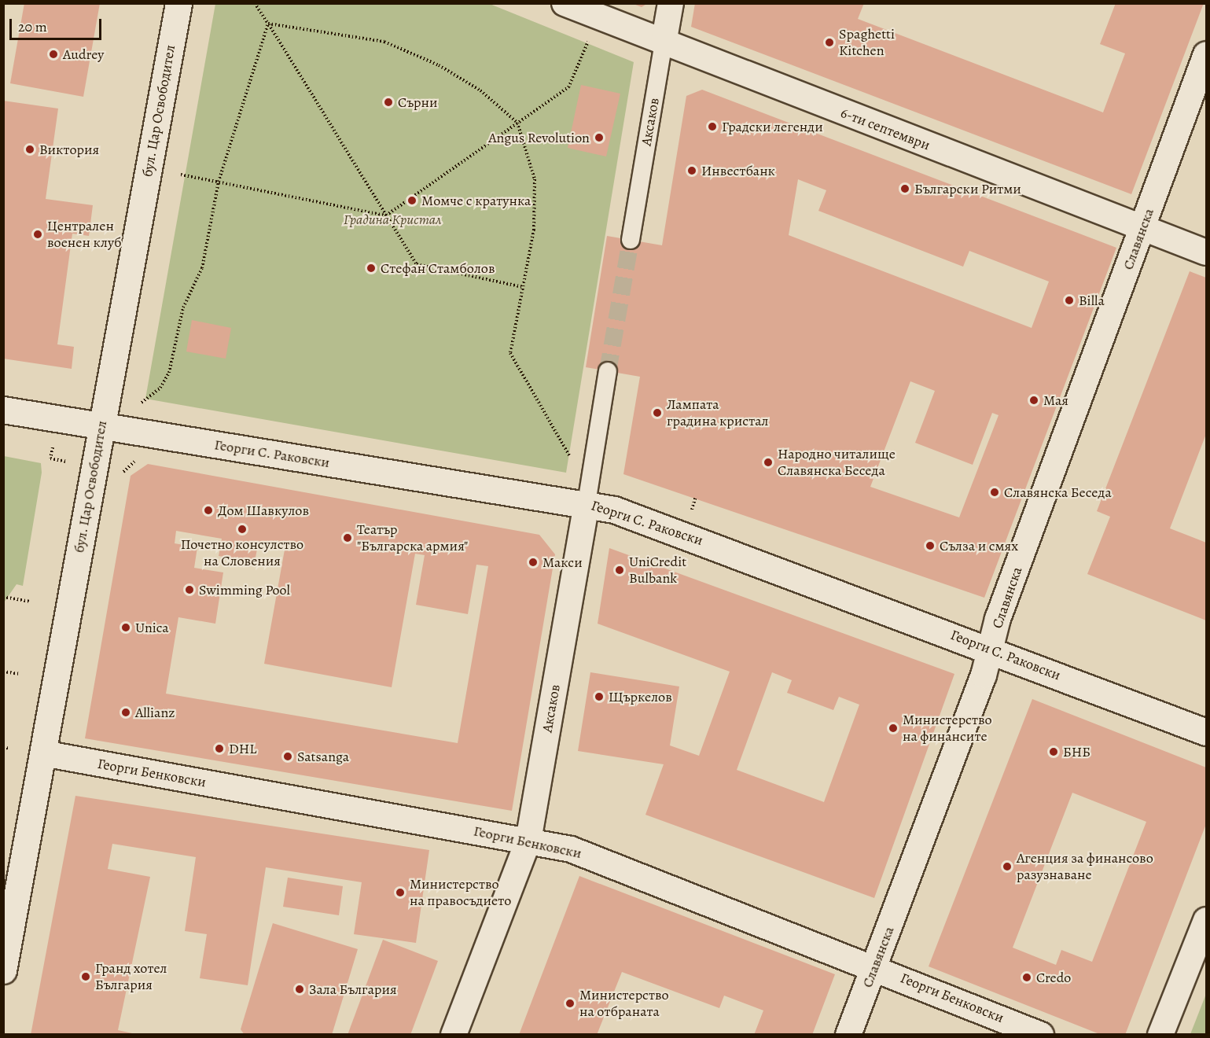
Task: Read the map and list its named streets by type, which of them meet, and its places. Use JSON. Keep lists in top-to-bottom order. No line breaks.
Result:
{"streets":{"street":["бул. Цар Освободител","Аксаков","6-ти септември","Славянска","Георги С. Раковски","Георги Бенковски"]},"crossings":[["бул. Цар Освободител","Георги С. Раковски"],["бул. Цар Освободител","Георги Бенковски"],["Аксаков","6-ти септември"],["Аксаков","Георги С. Раковски"],["Аксаков","Георги Бенковски"],["6-ти септември","Славянска"],["Славянска","Георги С. Раковски"],["Славянска","Георги Бенковски"]],"parks":["Градина Кристал"],"places":["Spaghetti Kitchen","Audrey","Сърни","Градски легенди","Angus Revolution","Виктория","Инвестбанк","Български Ритми","Mомче с кратунка","Централен военен клуб","Стефан Стамболов","Billa","Мая","Лампата градина кристал","Народно читалище Славянска Беседа","Славянска Беседа","Дом Шавкулов","Почетно консулство на Словения","Театър \"Българска армия\"","Сълза и смях","Макси","UniCredit Bulbank","Swimming Pool","Unica","Щъркелов","Allianz","Министерство на финансите","DHL","БНБ","Satsanga","Агенция за финансово разузнаване","Министерство на правосъдието","Гранд хотел България","Credo","Зала България","Министерство на отбраната"],"scale_bar":"20 m"}
